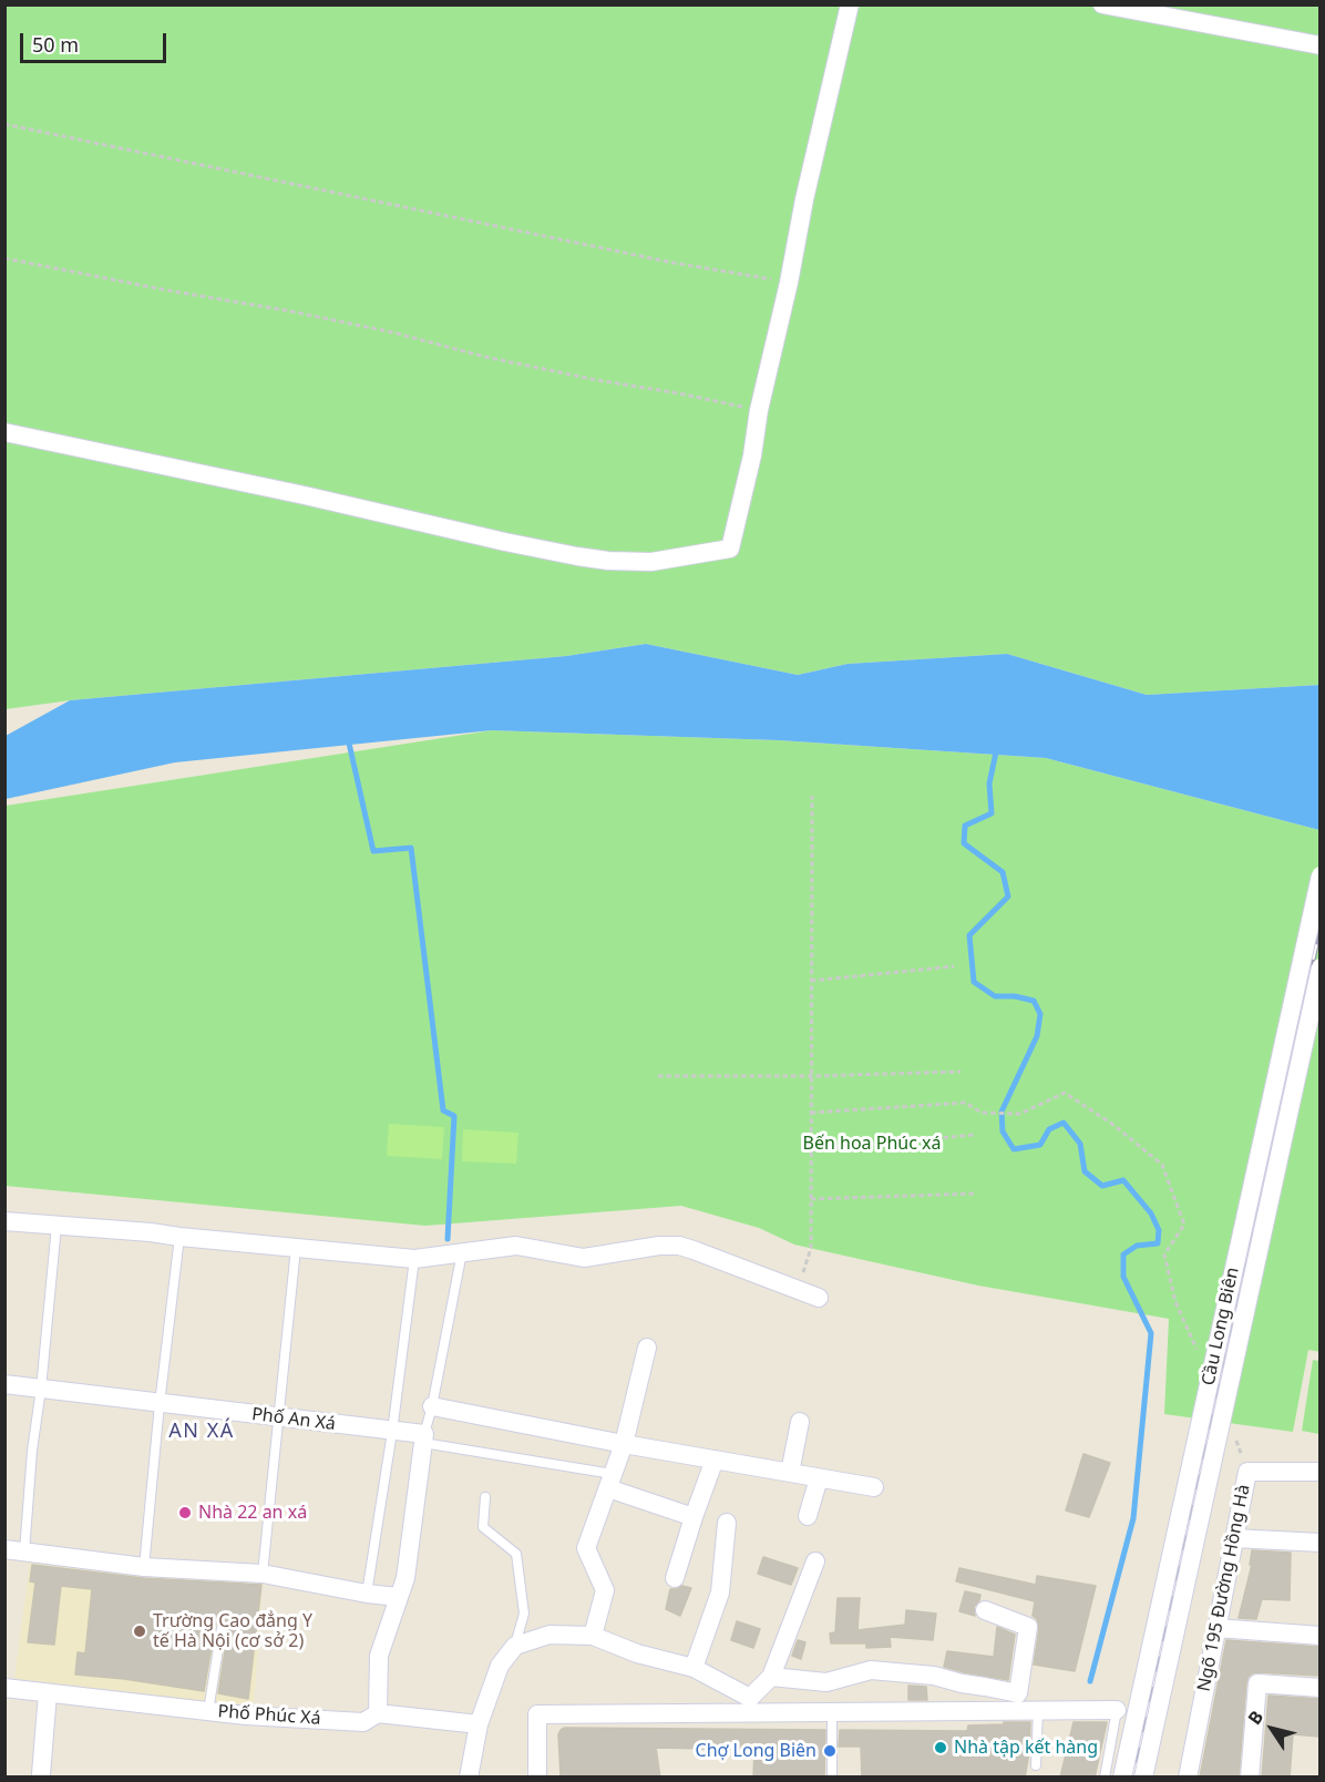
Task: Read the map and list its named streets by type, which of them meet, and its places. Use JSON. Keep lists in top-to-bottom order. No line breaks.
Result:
{"streets":{"street":["Cầu Long Biên","Phố An Xá","Ngõ 195 Đường Hồng Hà","Phố Phúc Xá"]},"districts":["AN XÁ"],"parks":["Bến hoa Phúc xá"],"places":["Nhà 22 an xá","Trường Cao đẳng Y tế Hà Nội (cơ sở 2)","Nhà tập kết hàng","Chợ Long Biên"],"scale_bar":"50 m","north":"top left"}
